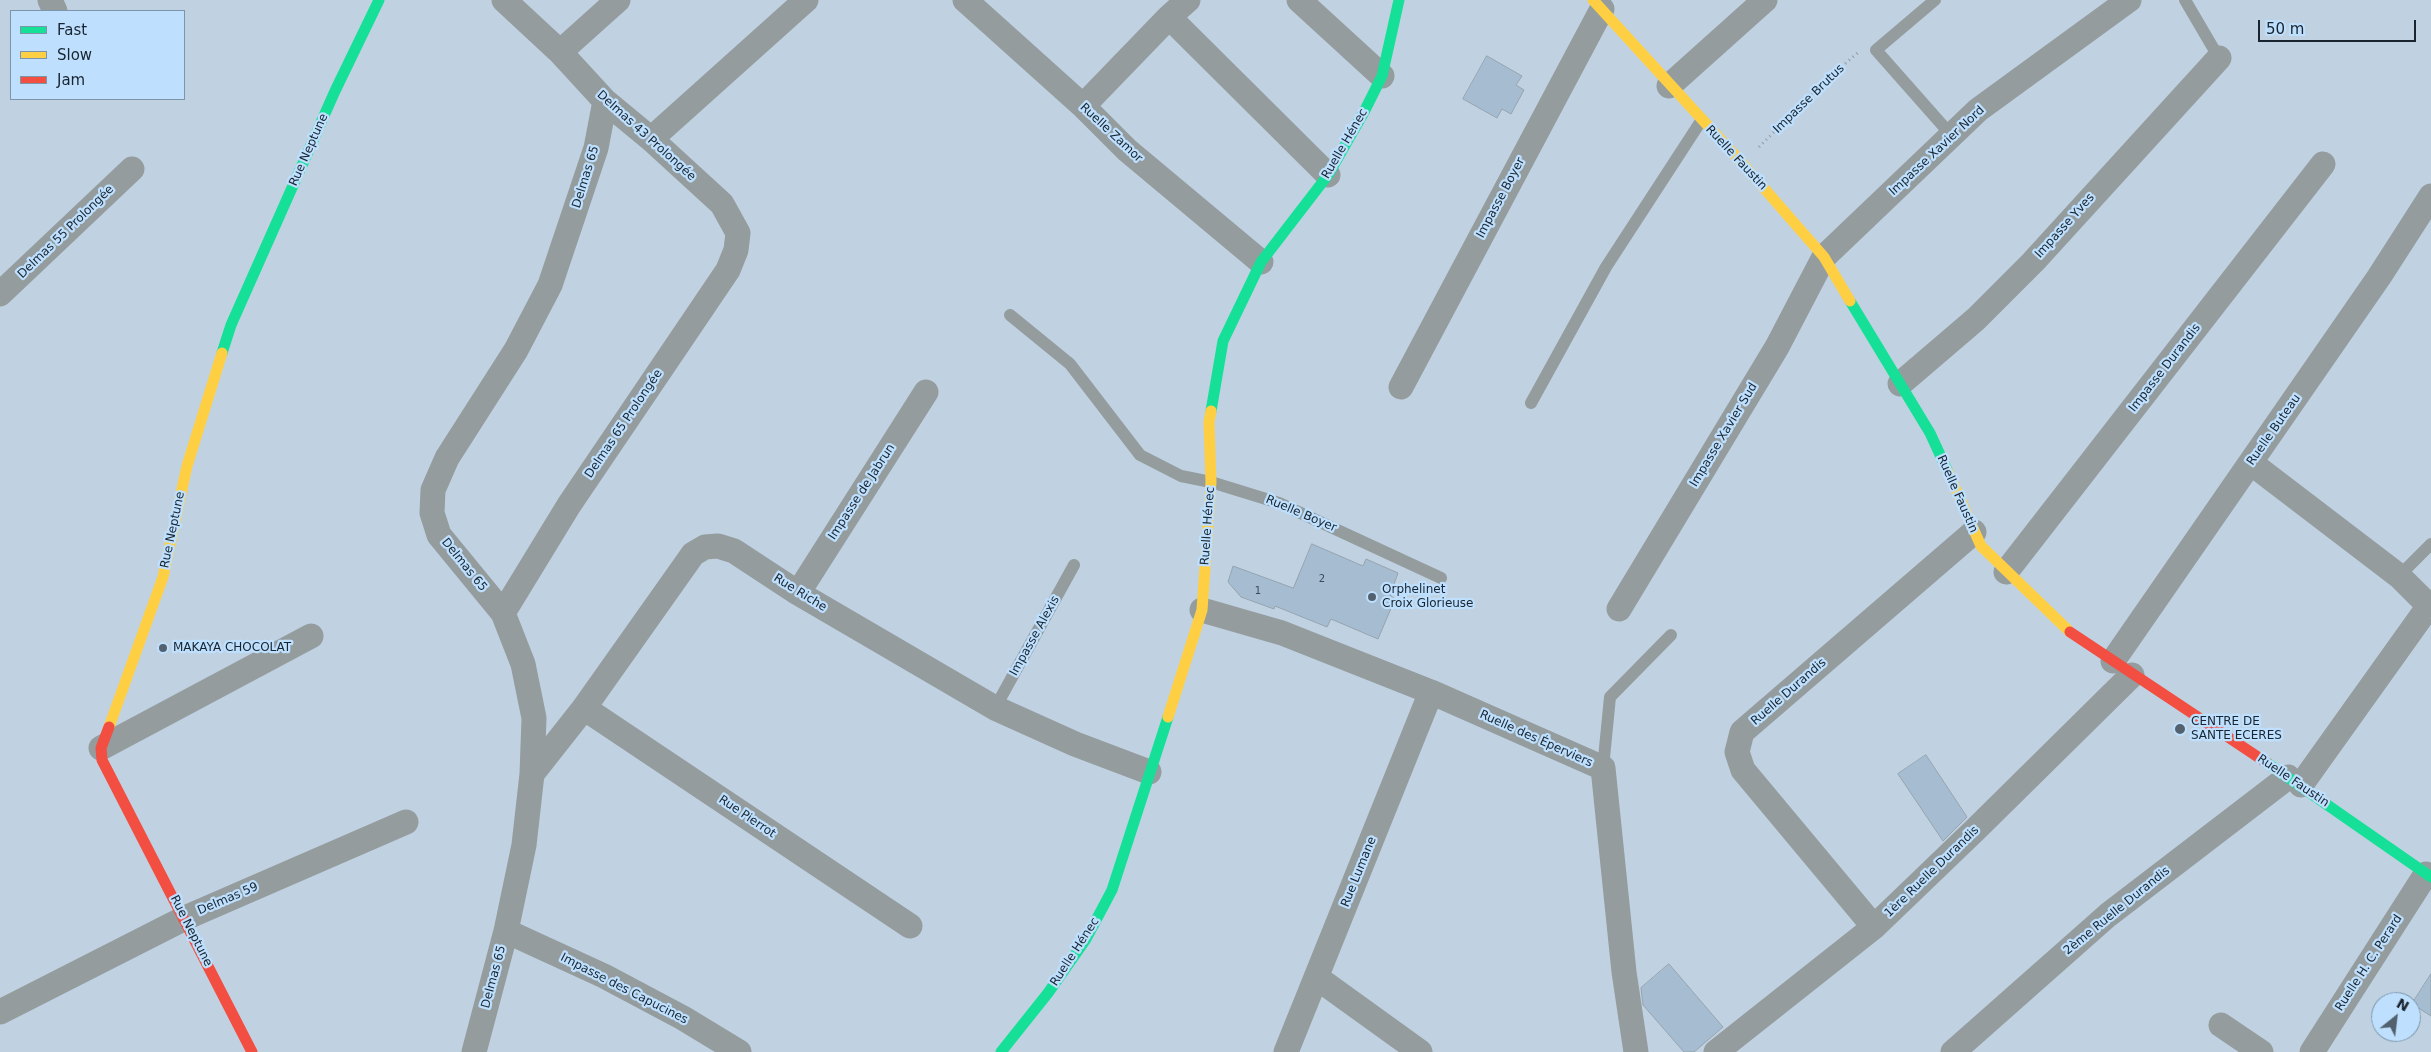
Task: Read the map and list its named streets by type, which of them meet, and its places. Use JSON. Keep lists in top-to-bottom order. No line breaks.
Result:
{"streets":{"street":["Ruelle Zamor","Delmas 43 Prolongée","Ruelle Hénec","Rue Neptune","Impasse Xavier Nord","Ruelle Faustin","Delmas 65","Impasse Boyer","Impasse Yves","Delmas 55 Prolongée","Impasse Durandis","Delmas 65 Prolongée","Ruelle Buteau","Impasse Xavier Sud","Impasse de Jabrun","Rue Riche","Ruelle Durandis","Ruelle des Éperviers","Rue Pierrot","Rue Lumane","1ère Ruelle Durandis","Delmas 59","2ème Ruelle Durandis","Ruelle H. C. Perard","Impasse des Capucines"],"lane":["Ruelle Boyer","Impasse Alexis"],"path":["Impasse Brutus"]},"crossings":[["Impasse Brutus","Ruelle Faustin"],["Ruelle Zamor","Ruelle Hénec"],["Delmas 43 Prolongée","Delmas 65"],["Delmas 43 Prolongée","Delmas 65 Prolongée"],["Ruelle Hénec","Ruelle Boyer"],["Ruelle Hénec","Rue Riche"],["Ruelle Hénec","Ruelle des Éperviers"],["Rue Neptune","Delmas 59"],["Impasse Xavier Nord","Ruelle Faustin"],["Impasse Xavier Nord","Impasse Xavier Sud"],["Ruelle Faustin","Impasse Boyer"],["Ruelle Faustin","Impasse Yves"],["Ruelle Faustin","Impasse Durandis"],["Ruelle Faustin","Ruelle Buteau"],["Ruelle Faustin","Impasse Xavier Sud"],["Ruelle Faustin","Ruelle Durandis"],["Ruelle Faustin","1ère Ruelle Durandis"],["Ruelle Faustin","2ème Ruelle Durandis"],["Ruelle Faustin","Ruelle H. C. Perard"],["Delmas 65","Delmas 65 Prolongée"],["Delmas 65","Rue Riche"],["Delmas 65","Impasse des Capucines"],["Ruelle Buteau","1ère Ruelle Durandis"],["Impasse de Jabrun","Rue Riche"],["Rue Riche","Impasse Alexis"],["Rue Riche","Rue Pierrot"],["Ruelle Durandis","1ère Ruelle Durandis"],["Ruelle des Éperviers","Rue Lumane"]],"places":["Orphelinet Croix Glorieuse","MAKAYA CHOCOLAT","CENTRE DE SANTE ECERES"],"house_numbers":["2","1"],"legend":["Fast","Slow","Jam"],"scale_bar":"50 m","north":"top right"}
